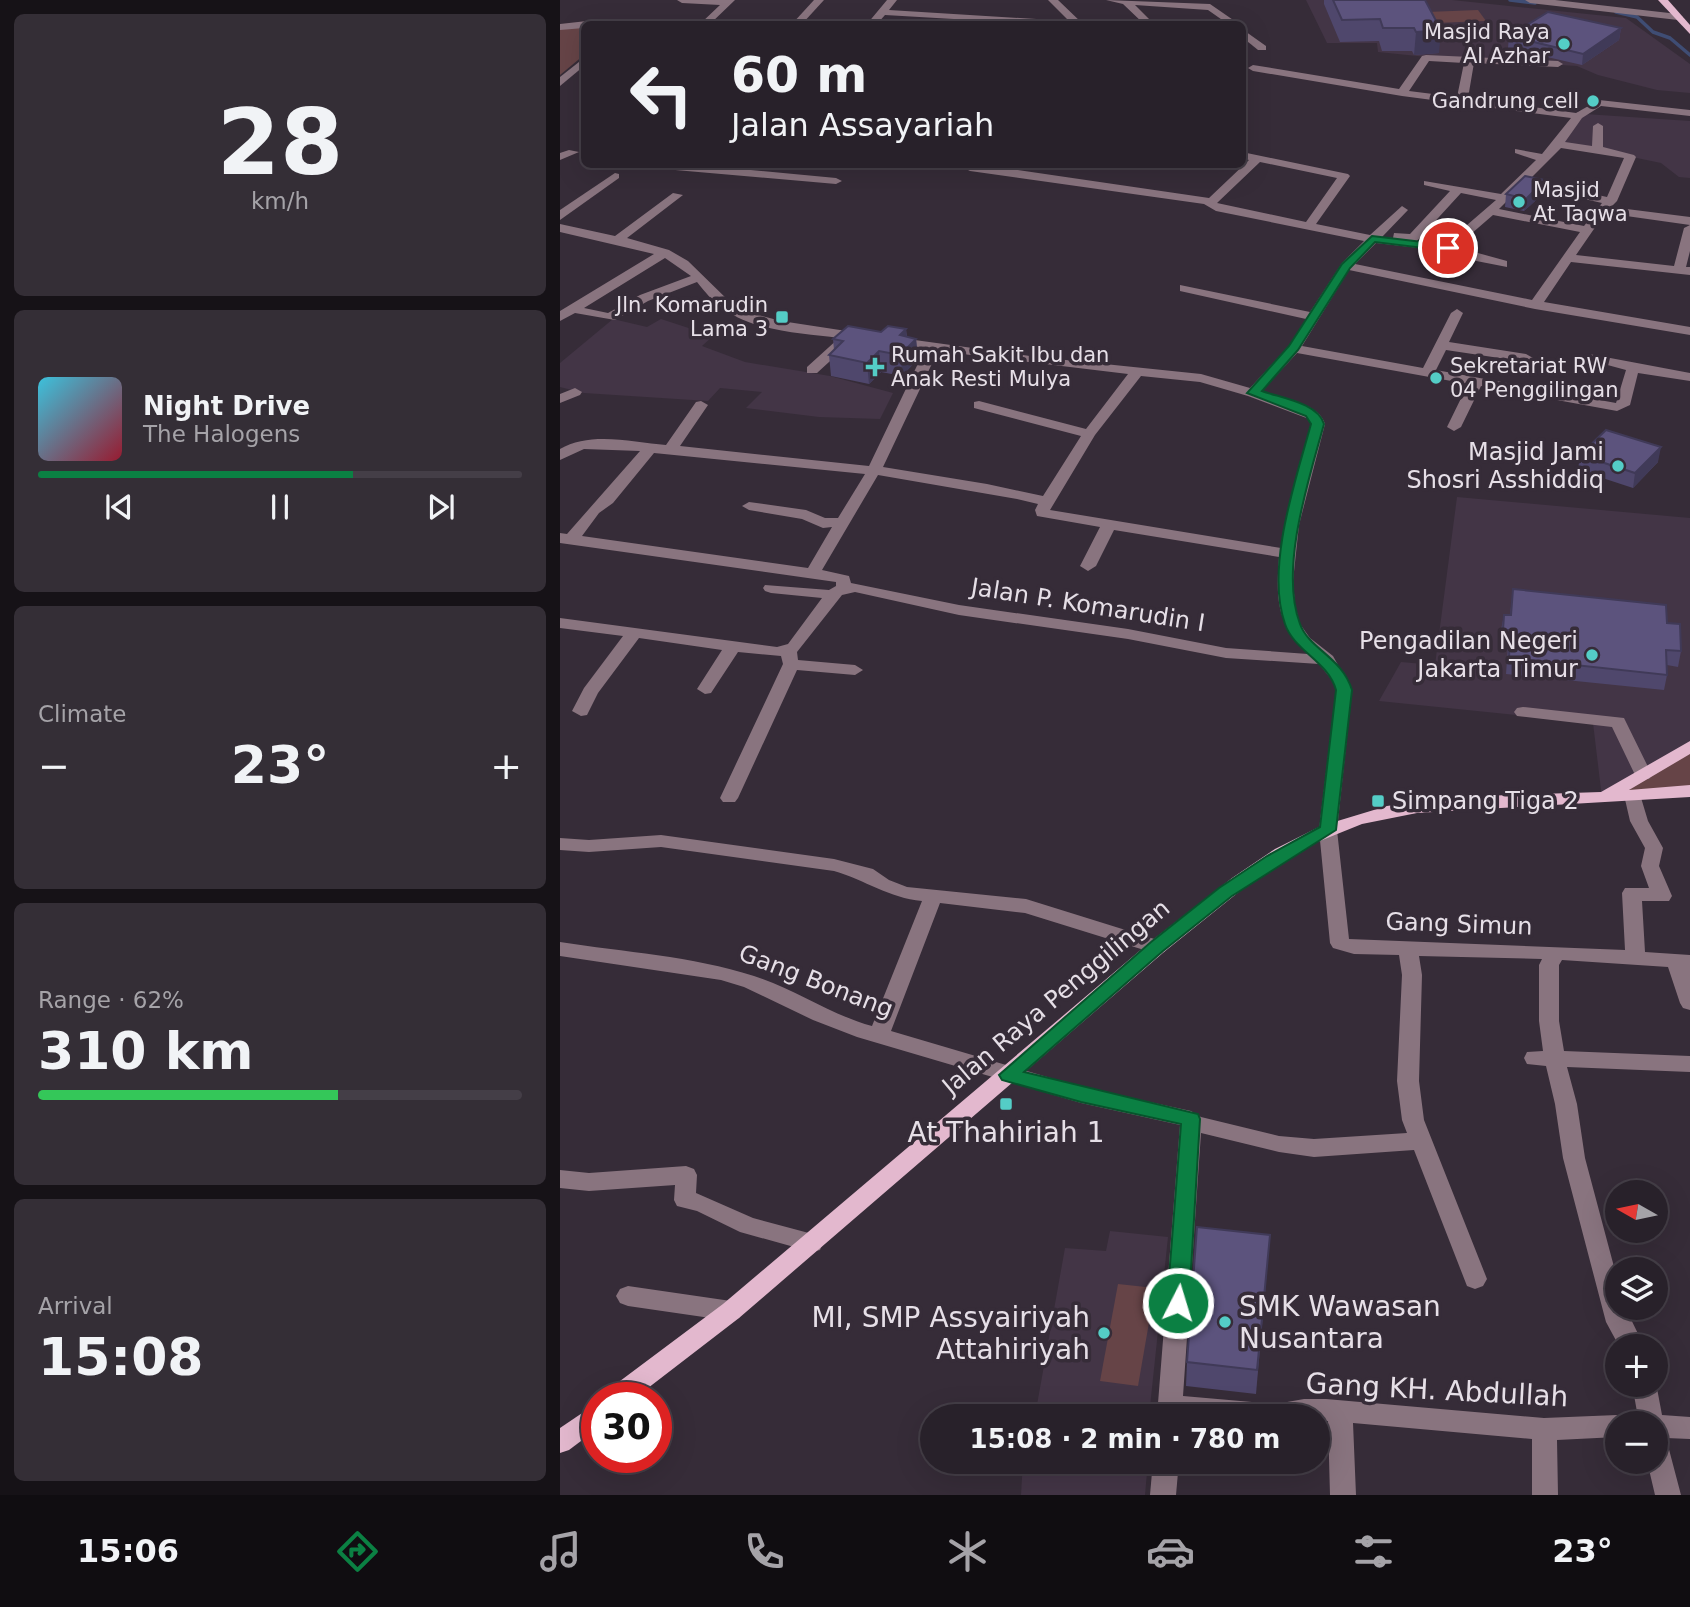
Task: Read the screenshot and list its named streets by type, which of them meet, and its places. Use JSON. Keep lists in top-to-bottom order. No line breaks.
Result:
{"streets":{"main road":["Jalan Raya Penggilingan"],"street":["Jalan P. Komarudin I","Gang Simun","Gang Bonang","Gang KH. Abdullah"]},"crossings":[["Gang Simun","Jalan Raya Penggilingan"],["Gang Bonang","Jalan Raya Penggilingan"]],"places":{"other":["Masjid Raya Al Azhar","Gandrung cell","Masjid At Taqwa","Sekretariat RW 04 Penggilingan","Masjid Jami Shosri Asshiddiq","Pengadilan Negeri Jakarta Timur","SMK Wawasan Nusantara","MI, SMP Assyairiyah Attahiriyah"],"transit":["Jln. Komarudin Lama 3","Simpang Tiga 2","At Thahiriah 1"],"health":["Rumah Sakit Ibu dan Anak Resti Mulya"]},"north":"left","page":{"tile":[["28","km/h"],"Climate",["Range · 62%","310 km"],["Arrival","15:08"]],"turn":["60 m","Jalan Assayariah"],"song":["Night Drive","The Halogens"],"heat":["−","23°","+"],"map_buttons":["+","−"],"limit":"30","trip":"15:08 · 2 min · 780 m","tabs":["15:06","23°"]}}
